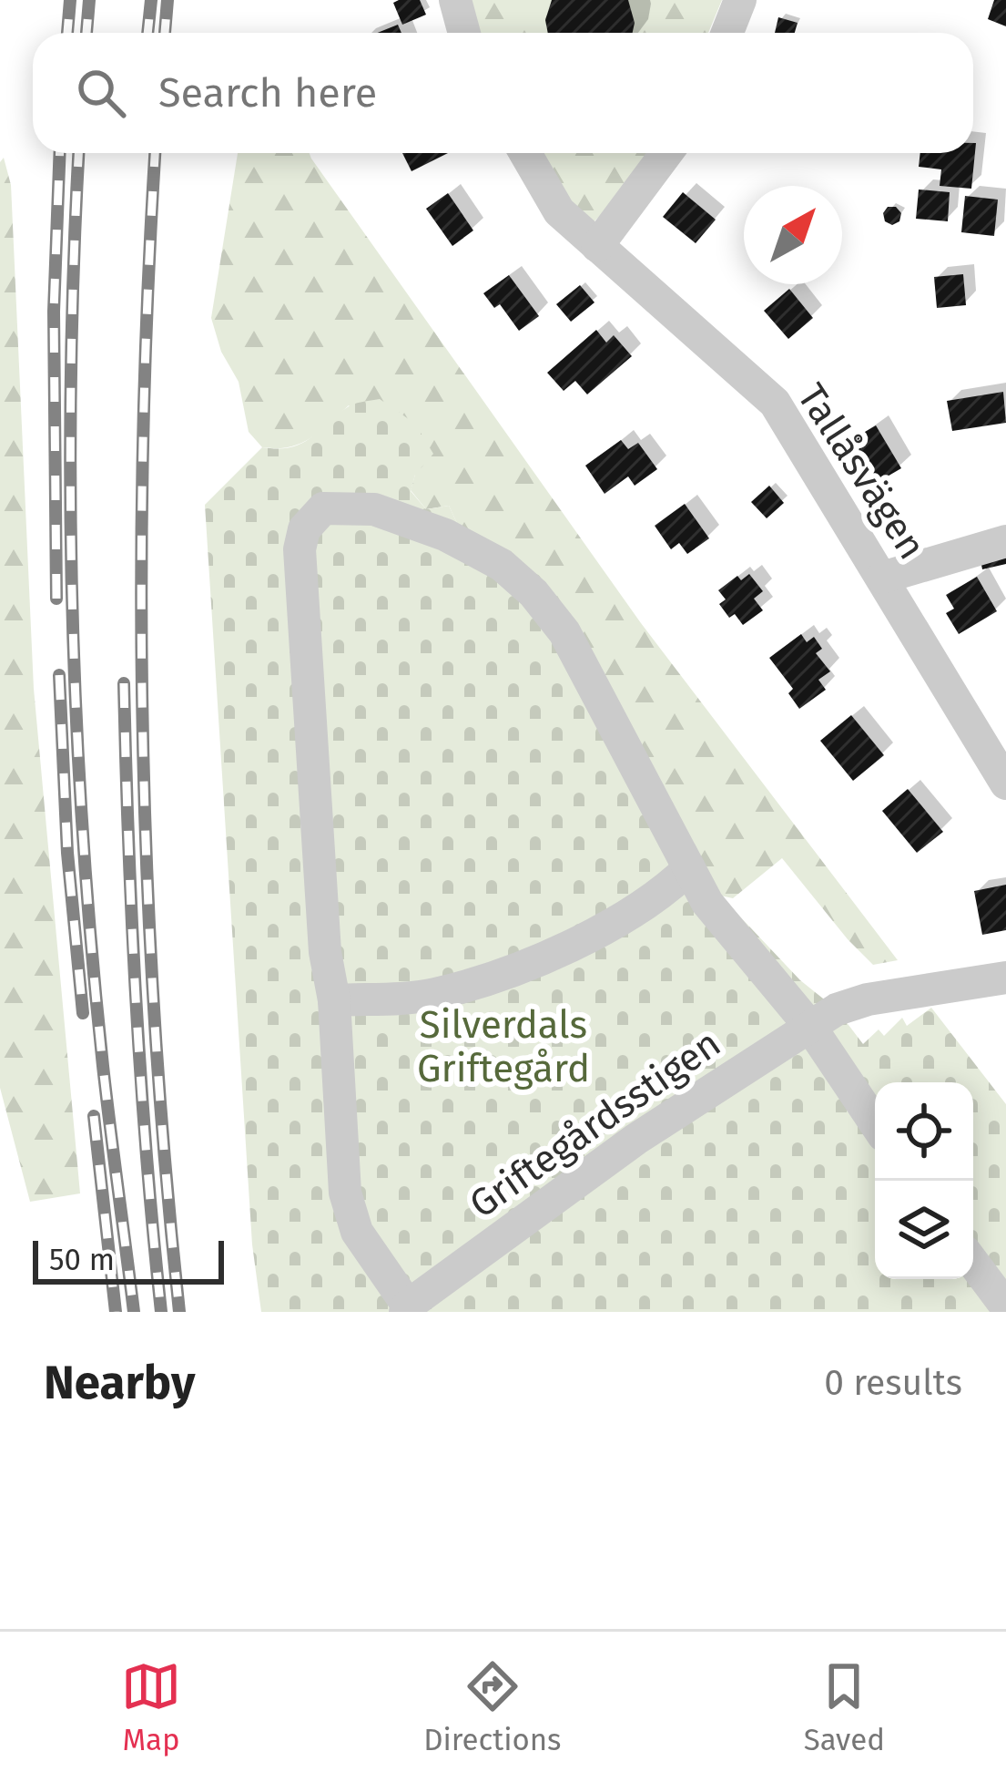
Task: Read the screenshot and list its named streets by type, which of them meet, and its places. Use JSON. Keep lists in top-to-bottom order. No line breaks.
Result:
{"streets":{"street":["Tallåsvägen","Griftegårdsstigen"]},"parks":["Silverdals Griftegård"],"scale_bar":"50 m","north":"top right","page":{"search":"Search here","scale":"50 m","heading":["Nearby","0 results"],"nav":["Map","Directions","Saved"]}}
